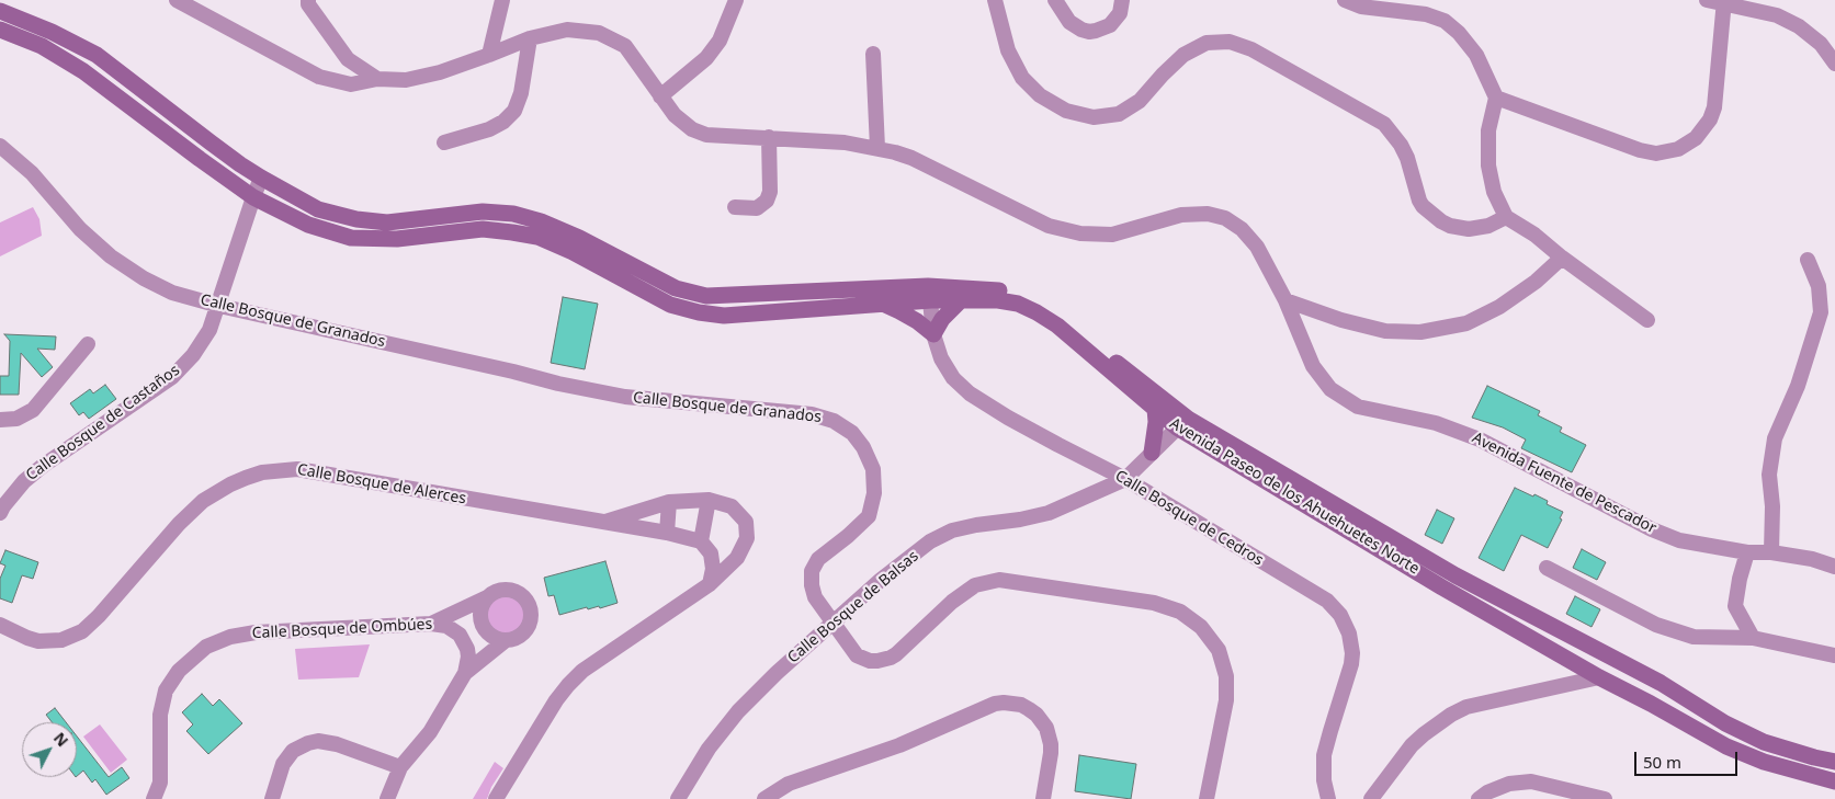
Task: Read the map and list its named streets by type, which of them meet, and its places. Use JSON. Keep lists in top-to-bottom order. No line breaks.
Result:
{"streets":{"street":["Calle Bosque de Granados","Calle Bosque de Castaños","Avenida Fuente de Pescador","Calle Bosque de Alerces","Avenida Paseo de los Ahuehuetes Norte","Calle Bosque de Cedros","Calle Bosque de Balsas","Calle Bosque de Ombúes"]},"crossings":[["Calle Bosque de Granados","Calle Bosque de Castaños"],["Calle Bosque de Granados","Calle Bosque de Balsas"],["Calle Bosque de Castaños","Avenida Paseo de los Ahuehuetes Norte"],["Avenida Paseo de los Ahuehuetes Norte","Calle Bosque de Cedros"],["Avenida Paseo de los Ahuehuetes Norte","Calle Bosque de Balsas"],["Calle Bosque de Cedros","Calle Bosque de Balsas"]],"scale_bar":"50 m","north":"top right"}
